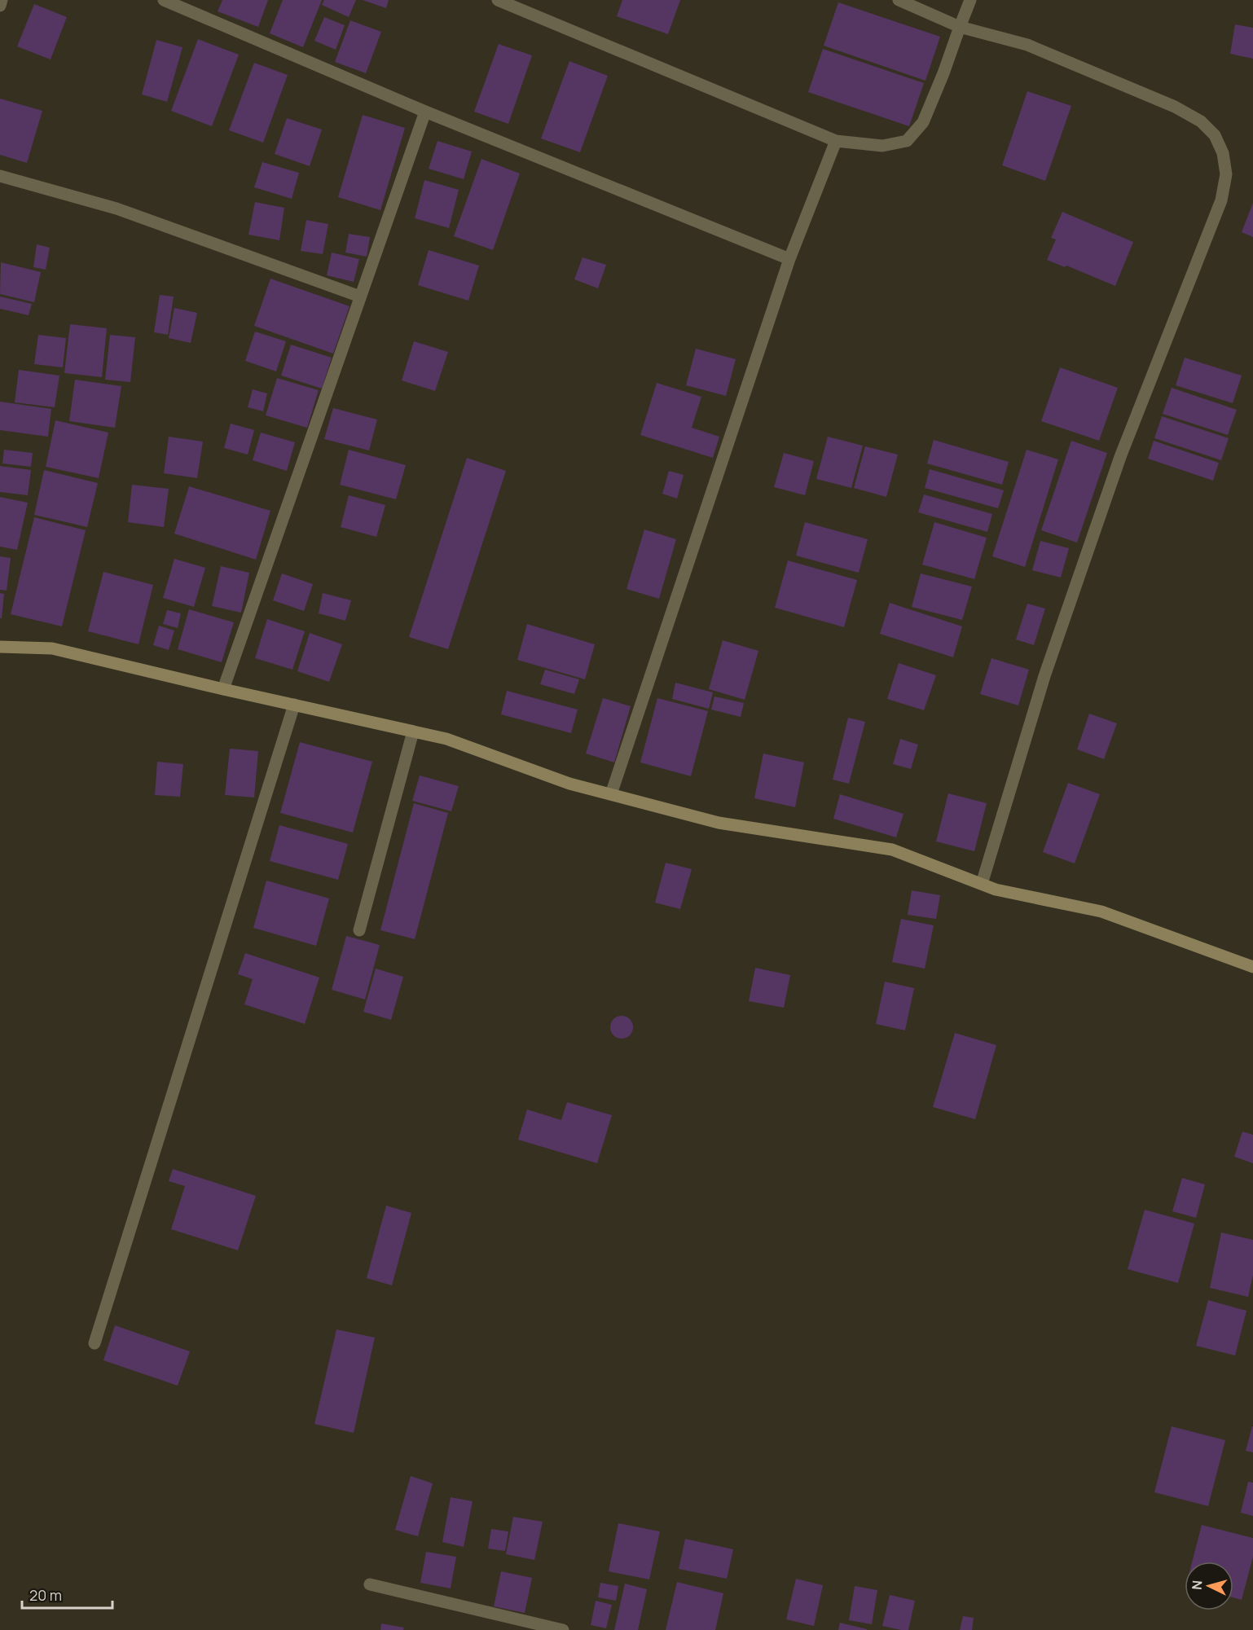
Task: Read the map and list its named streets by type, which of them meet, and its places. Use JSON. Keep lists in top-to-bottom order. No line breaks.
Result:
{"scale_bar":"20 m","north":"left"}
